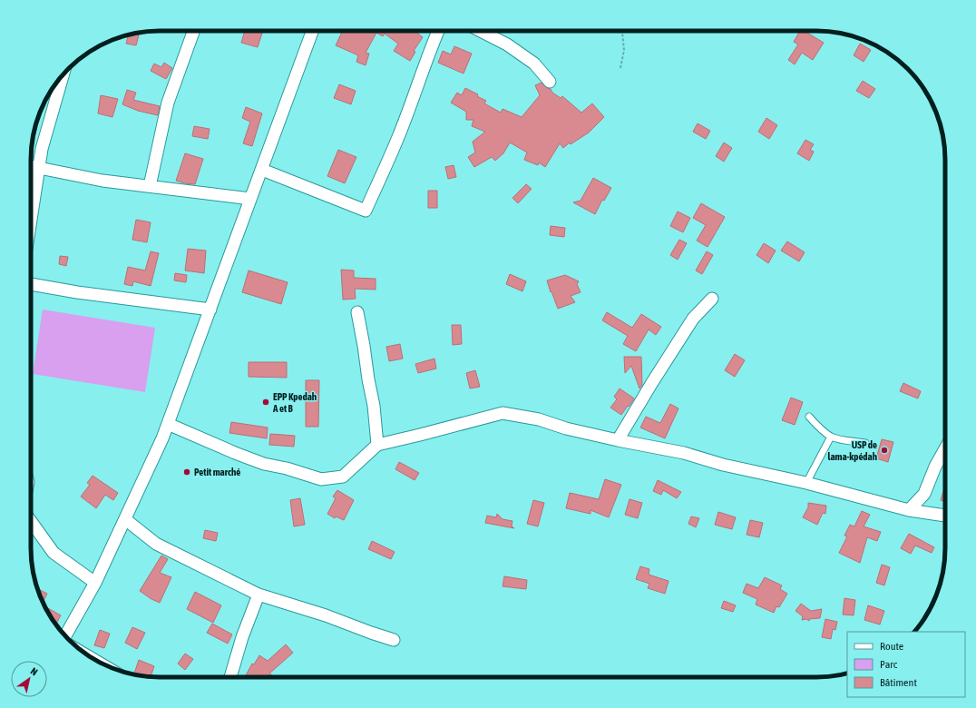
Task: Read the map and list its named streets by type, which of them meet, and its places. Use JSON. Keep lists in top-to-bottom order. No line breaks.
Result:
{"places":["EPP Kpedah A et B","USP de lama-kpédah","Petit marché"],"legend":["Route","Parc","Bâtiment"],"north":"top right"}
